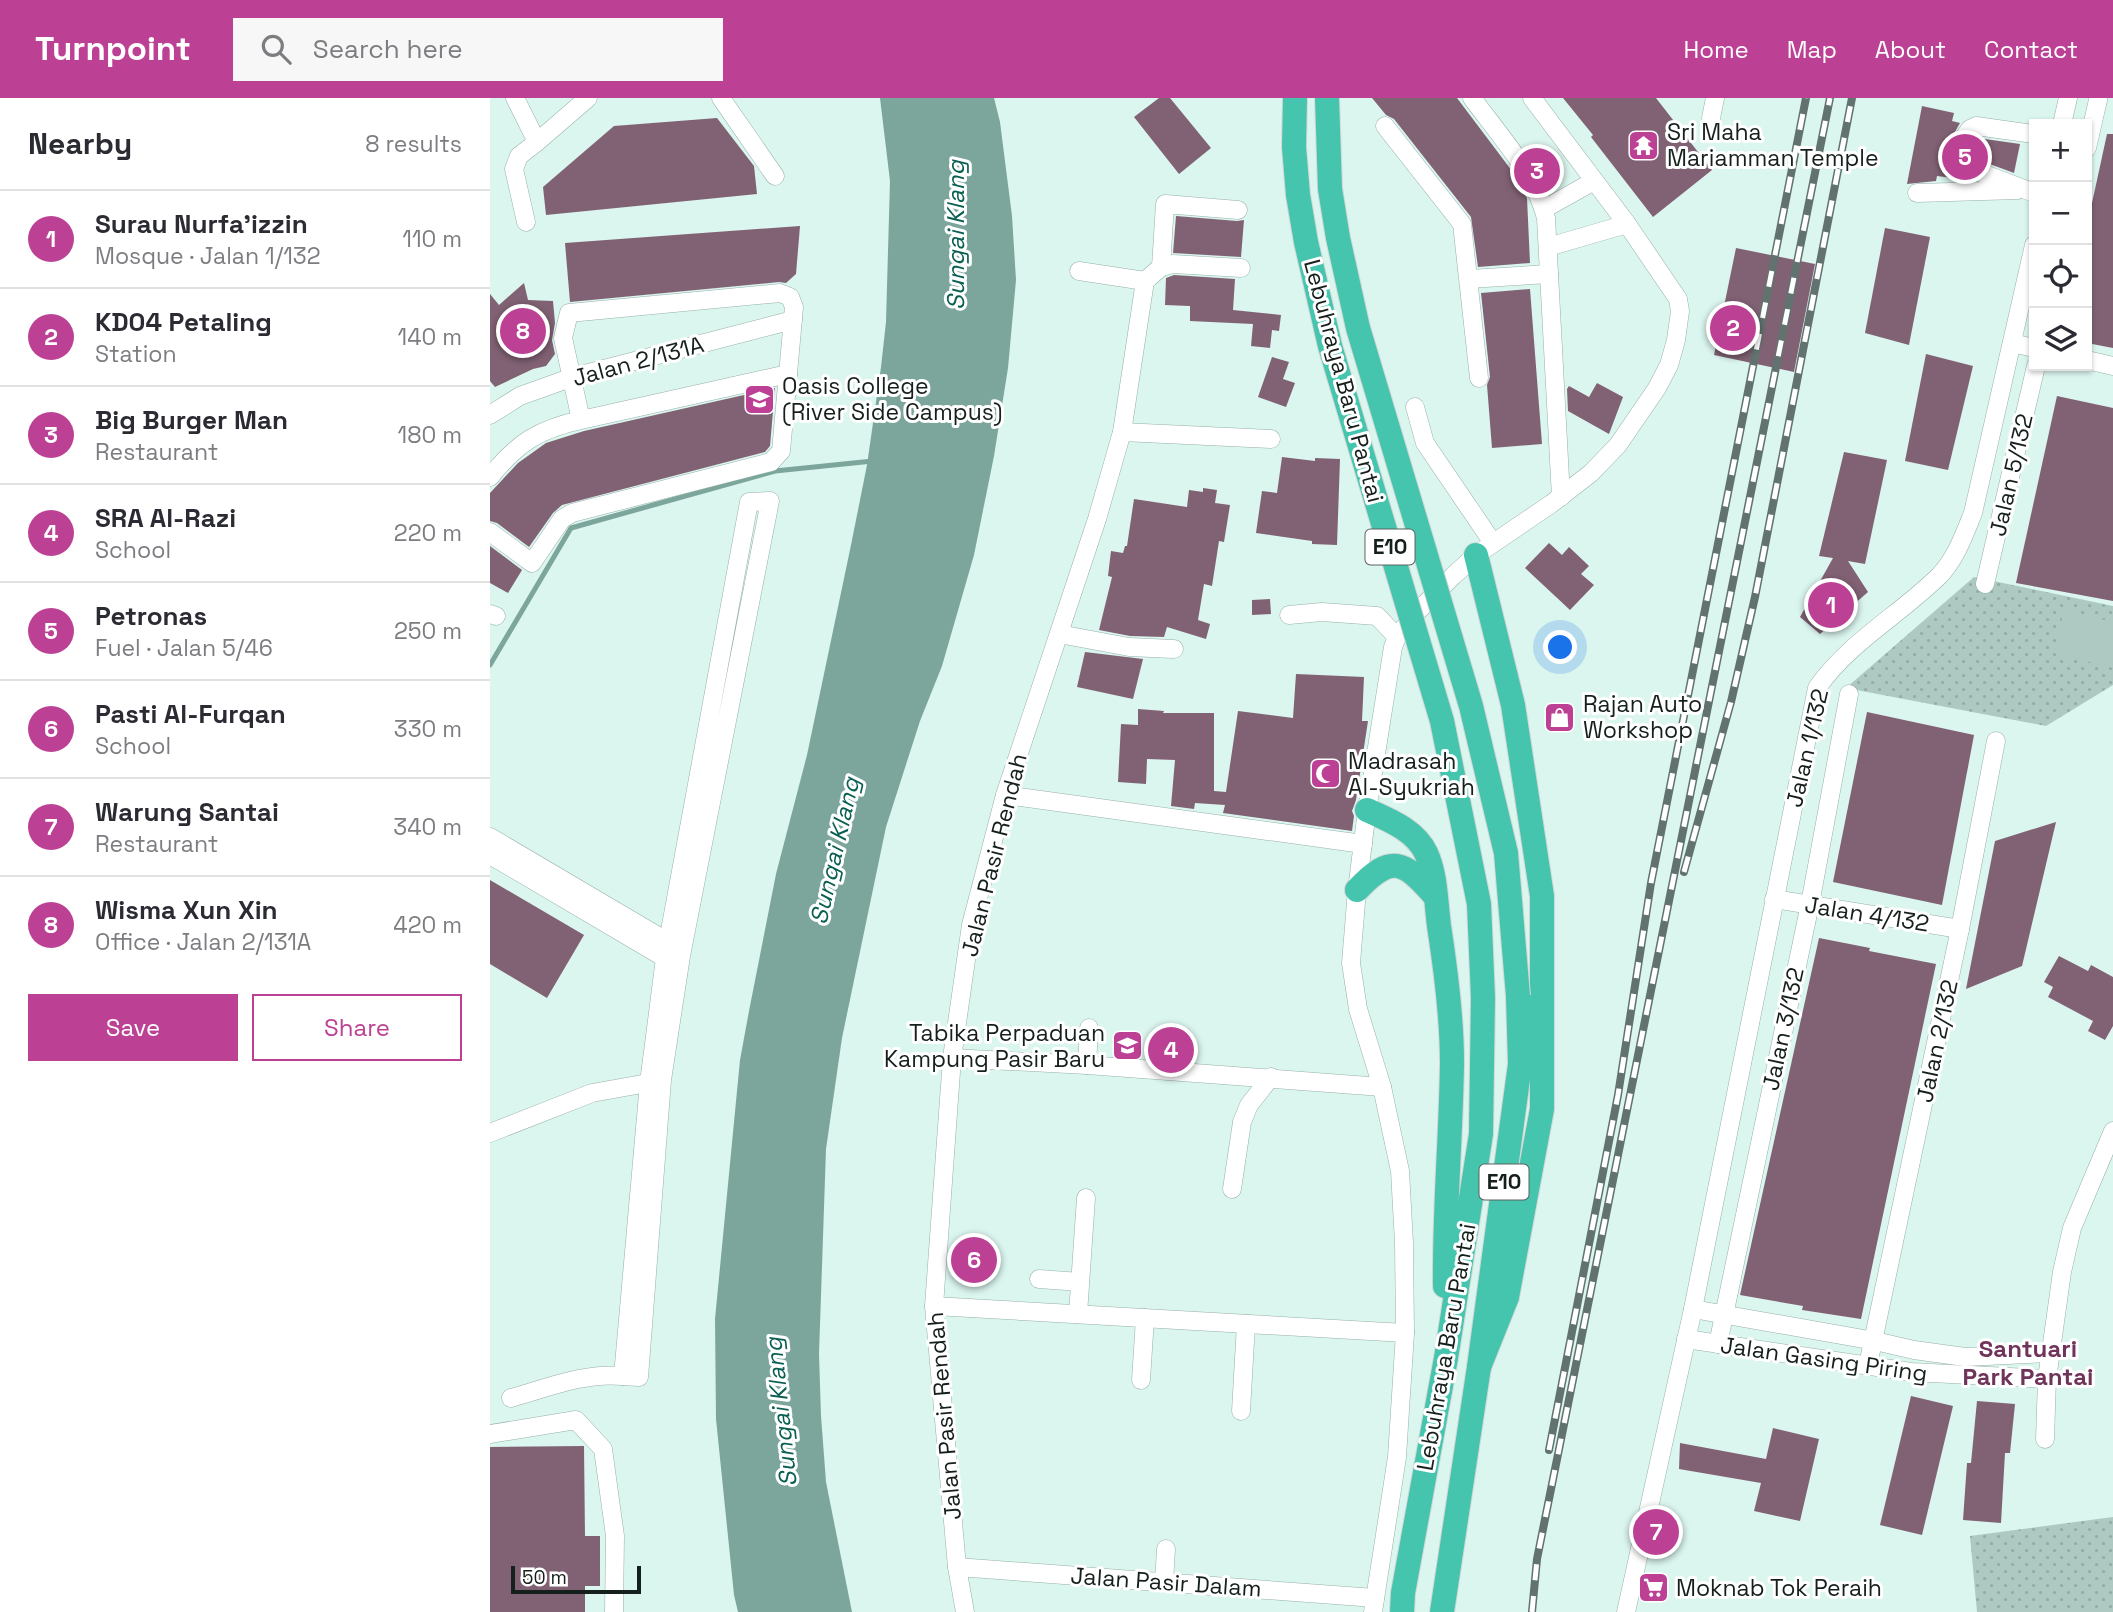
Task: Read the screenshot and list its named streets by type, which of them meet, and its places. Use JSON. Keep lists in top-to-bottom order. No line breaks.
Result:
{"streets":{"highway":["Lebuhraya Baru Pantai","E10"],"street":["Jalan 2/131A","Jalan 5/132","Jalan 1/132","Jalan Pasir Rendah","Jalan 4/132","Jalan 3/132","Jalan 2/132","Jalan Gasing Piring","Jalan Pasir Dalam"]},"crossings":[["Jalan 1/132","Jalan 4/132"],["Jalan 1/132","Jalan Gasing Piring"],["Jalan Pasir Rendah","Jalan Pasir Dalam"],["Jalan 4/132","Jalan 3/132"],["Jalan 4/132","Jalan 2/132"],["Jalan 3/132","Jalan Gasing Piring"],["Jalan 2/132","Jalan Gasing Piring"]],"districts":["Santuari Park Pantai"],"water":["Sungai Klang"],"places":{"temple":["Sri Maha Mariamman Temple"],"school or university":["Oasis College (River Side Campus)","Tabika Perpaduan Kampung Pasir Baru"],"shop":["Rajan Auto Workshop"],"mosque":["Madrasah Al-Syukriah"],"supermarket":["Moknab Tok Peraih"]},"scale_bar":"50 m","page":{"header":"Turnpoint","search":"Search here","nav":["Home","Map","About","Contact"],"heading":["Nearby","8 results"],"map_buttons":["+","−"],"pins":["5","3","2","8","1","4","6","7"],"list":[{"mark":"1","name":"Surau Nurfa'izzin","note":"Mosque · Jalan 1/132","value":"110 m"},{"mark":"2","name":"KD04 Petaling","note":"Station","value":"140 m"},{"mark":"3","name":"Big Burger Man","note":"Restaurant","value":"180 m"},{"mark":"4","name":"SRA Al-Razi","note":"School","value":"220 m"},{"mark":"5","name":"Petronas","note":"Fuel · Jalan 5/46","value":"250 m"},{"mark":"6","name":"Pasti Al-Furqan","note":"School","value":"330 m"},{"mark":"7","name":"Warung Santai","note":"Restaurant","value":"340 m"},{"mark":"8","name":"Wisma Xun Xin","note":"Office · Jalan 2/131A","value":"420 m"}],"buttons":["Save","Share"],"scale":"50 m"}}
